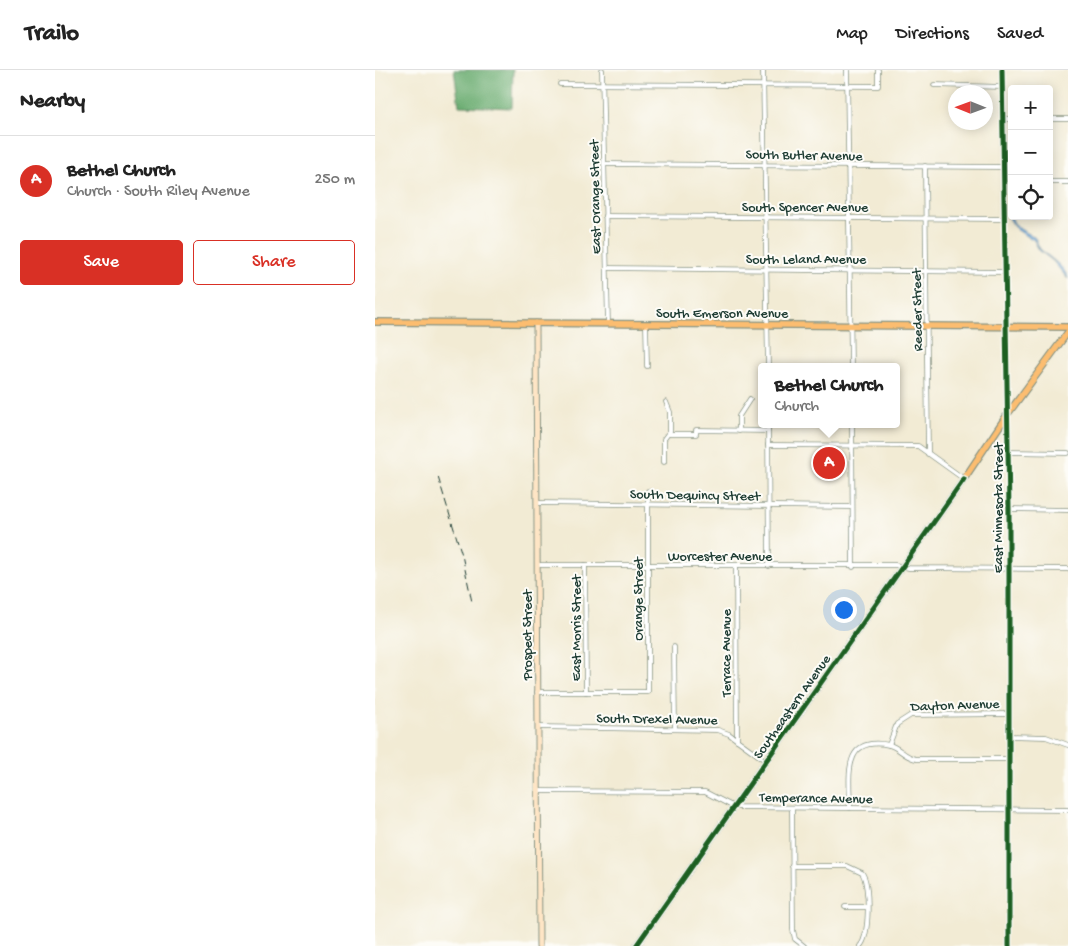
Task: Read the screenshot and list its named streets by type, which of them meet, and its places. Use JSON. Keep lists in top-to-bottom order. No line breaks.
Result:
{"streets":{"main road":["South Emerson Avenue","Prospect Street","Southeastern Avenue"],"street":["South Butler Avenue","East Orange Street","South Spencer Avenue","South Leland Avenue","Reeder Street","South Dequincy Street","East Minnesota Street","Worcester Avenue","Orange Street","East Morris Street","Terrace Avenue","Dayton Avenue","South Drexel Avenue","Temperance Avenue"]},"crossings":[["South Butler Avenue","East Orange Street"],["South Butler Avenue","Reeder Street"],["South Butler Avenue","East Minnesota Street"],["East Orange Street","South Spencer Avenue"],["East Orange Street","South Leland Avenue"],["East Orange Street","South Emerson Avenue"],["South Spencer Avenue","Reeder Street"],["South Spencer Avenue","East Minnesota Street"],["South Leland Avenue","Reeder Street"],["South Leland Avenue","East Minnesota Street"],["Reeder Street","South Emerson Avenue"],["South Emerson Avenue","East Minnesota Street"],["South Emerson Avenue","Prospect Street"],["South Dequincy Street","Orange Street"],["South Dequincy Street","Prospect Street"],["East Minnesota Street","Worcester Avenue"],["East Minnesota Street","Dayton Avenue"],["East Minnesota Street","Southeastern Avenue"],["East Minnesota Street","Temperance Avenue"],["Worcester Avenue","Orange Street"],["Worcester Avenue","East Morris Street"],["Worcester Avenue","Prospect Street"],["Worcester Avenue","Terrace Avenue"],["Worcester Avenue","Southeastern Avenue"],["Orange Street","East Morris Street"],["Prospect Street","South Drexel Avenue"],["Prospect Street","Temperance Avenue"],["Terrace Avenue","South Drexel Avenue"],["Southeastern Avenue","South Drexel Avenue"],["Southeastern Avenue","Temperance Avenue"]],"north":"left","page":{"header":"Trailo","nav":["Map","Directions","Saved"],"heading":"Nearby","map_buttons":["+","−"],"list":[{"mark":"A","name":"Bethel Church","note":"Church · South Riley Avenue","value":"250 m"}],"buttons":["Save","Share"],"popup":["Bethel Church","Church"],"pins":"A"}}
